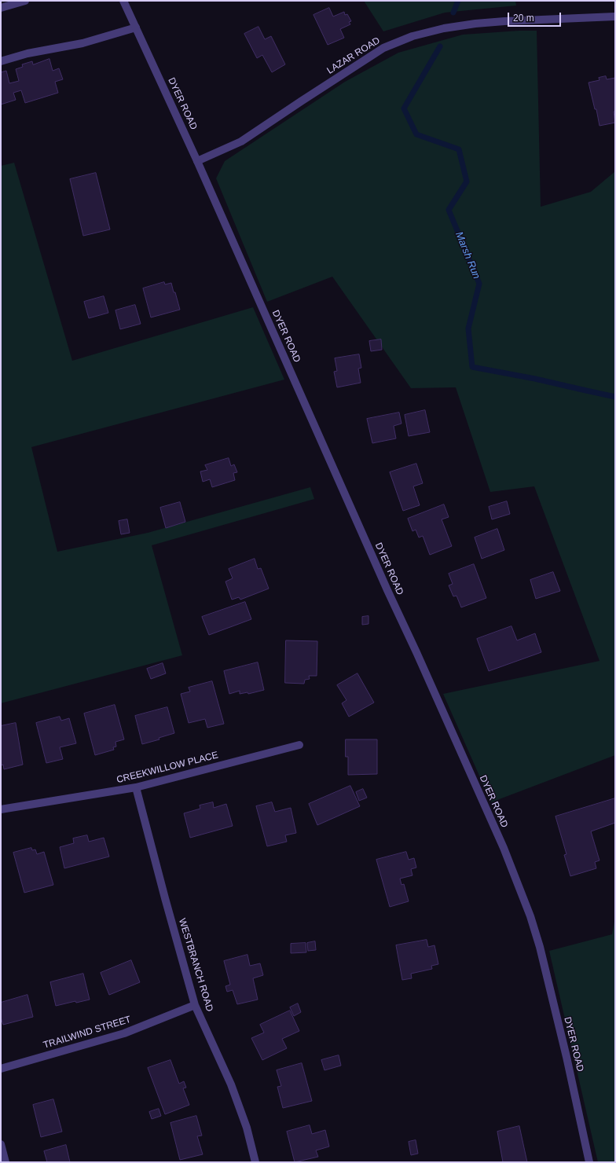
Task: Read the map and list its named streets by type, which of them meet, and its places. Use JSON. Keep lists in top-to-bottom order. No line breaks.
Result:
{"streets":{"street":["LAZAR ROAD","DYER ROAD","CREEKWILLOW PLACE","WESTBRANCH ROAD","TRAILWIND STREET"]},"crossings":[["LAZAR ROAD","DYER ROAD"],["CREEKWILLOW PLACE","WESTBRANCH ROAD"],["WESTBRANCH ROAD","TRAILWIND STREET"]],"water":["Marsh Run"],"scale_bar":"20 m"}
